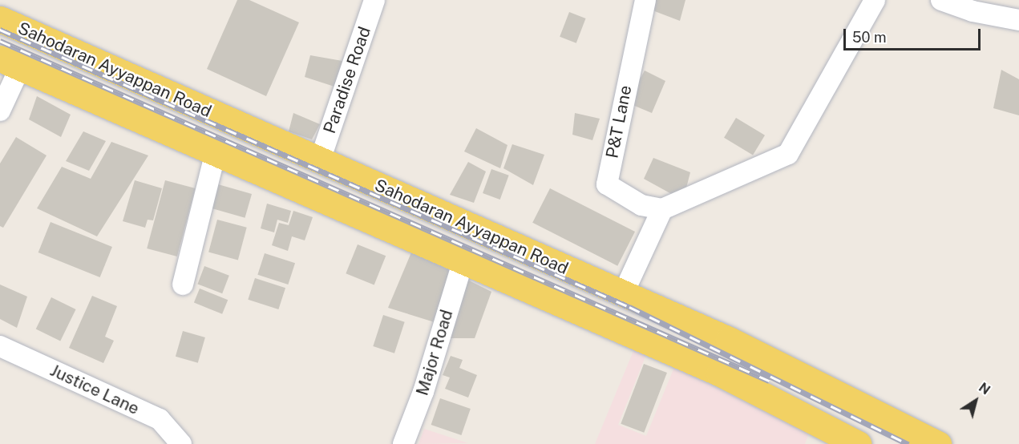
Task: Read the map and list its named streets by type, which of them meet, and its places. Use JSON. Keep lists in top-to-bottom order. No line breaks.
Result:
{"streets":{"main road":["Sahodaran Ayyappan Road"],"street":["Paradise Road","P&T Lane","Major Road","Justice Lane"]},"crossings":[["Sahodaran Ayyappan Road","Paradise Road"],["Sahodaran Ayyappan Road","Major Road"]],"scale_bar":"50 m","north":"top right"}
